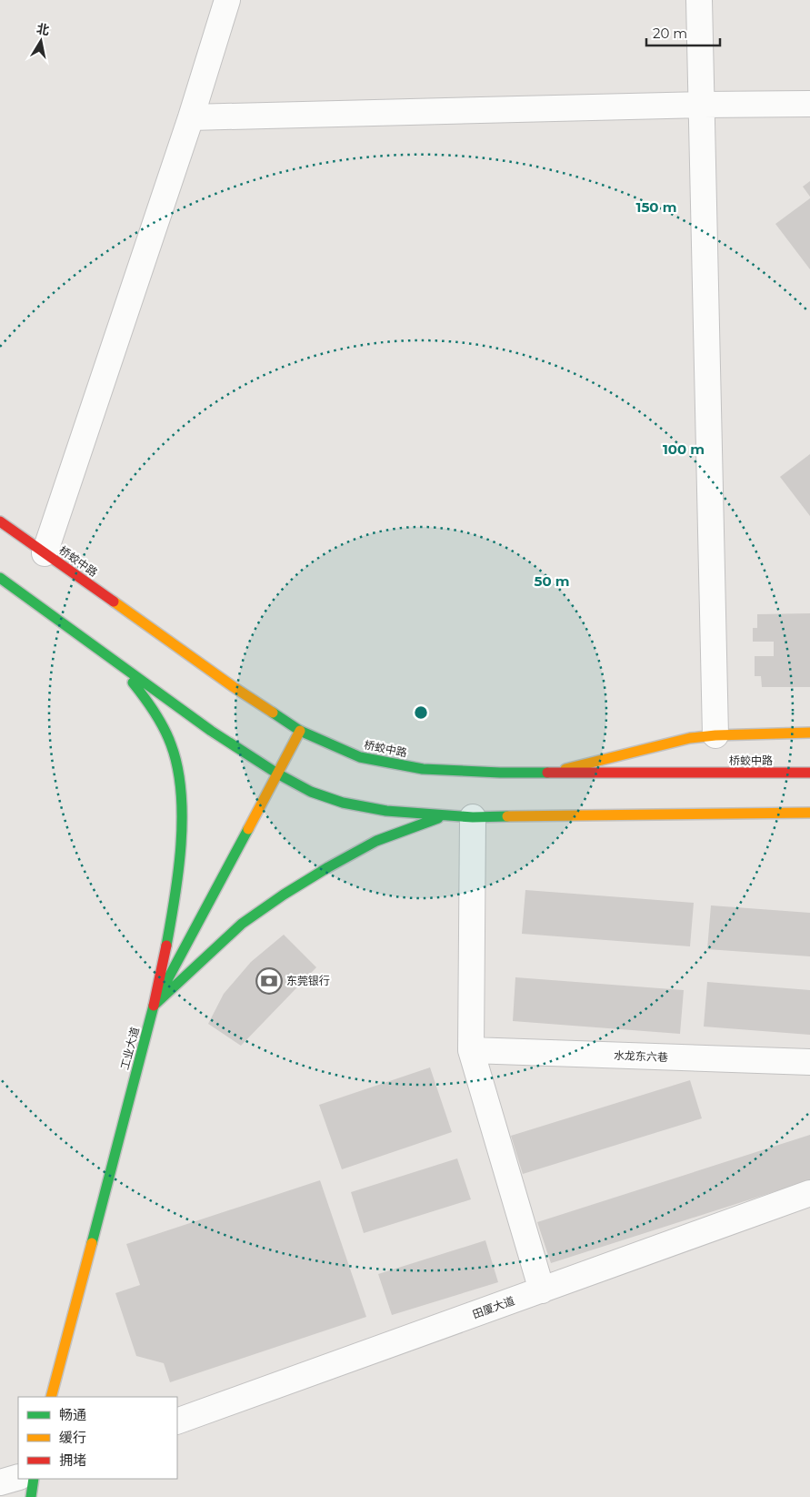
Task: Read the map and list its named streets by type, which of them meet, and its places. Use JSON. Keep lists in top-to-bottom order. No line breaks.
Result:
{"streets":{"main road":["桥蛟中路","工业大道"],"street":["水龙东六巷","田厦大道"]},"crossings":[["桥蛟中路","工业大道"]],"places":{"bank":["东莞银行"]},"legend":["畅通","缓行","拥堵"],"scale_bar":"20 m","north":"top","rings":["150 m","100 m","50 m"]}
